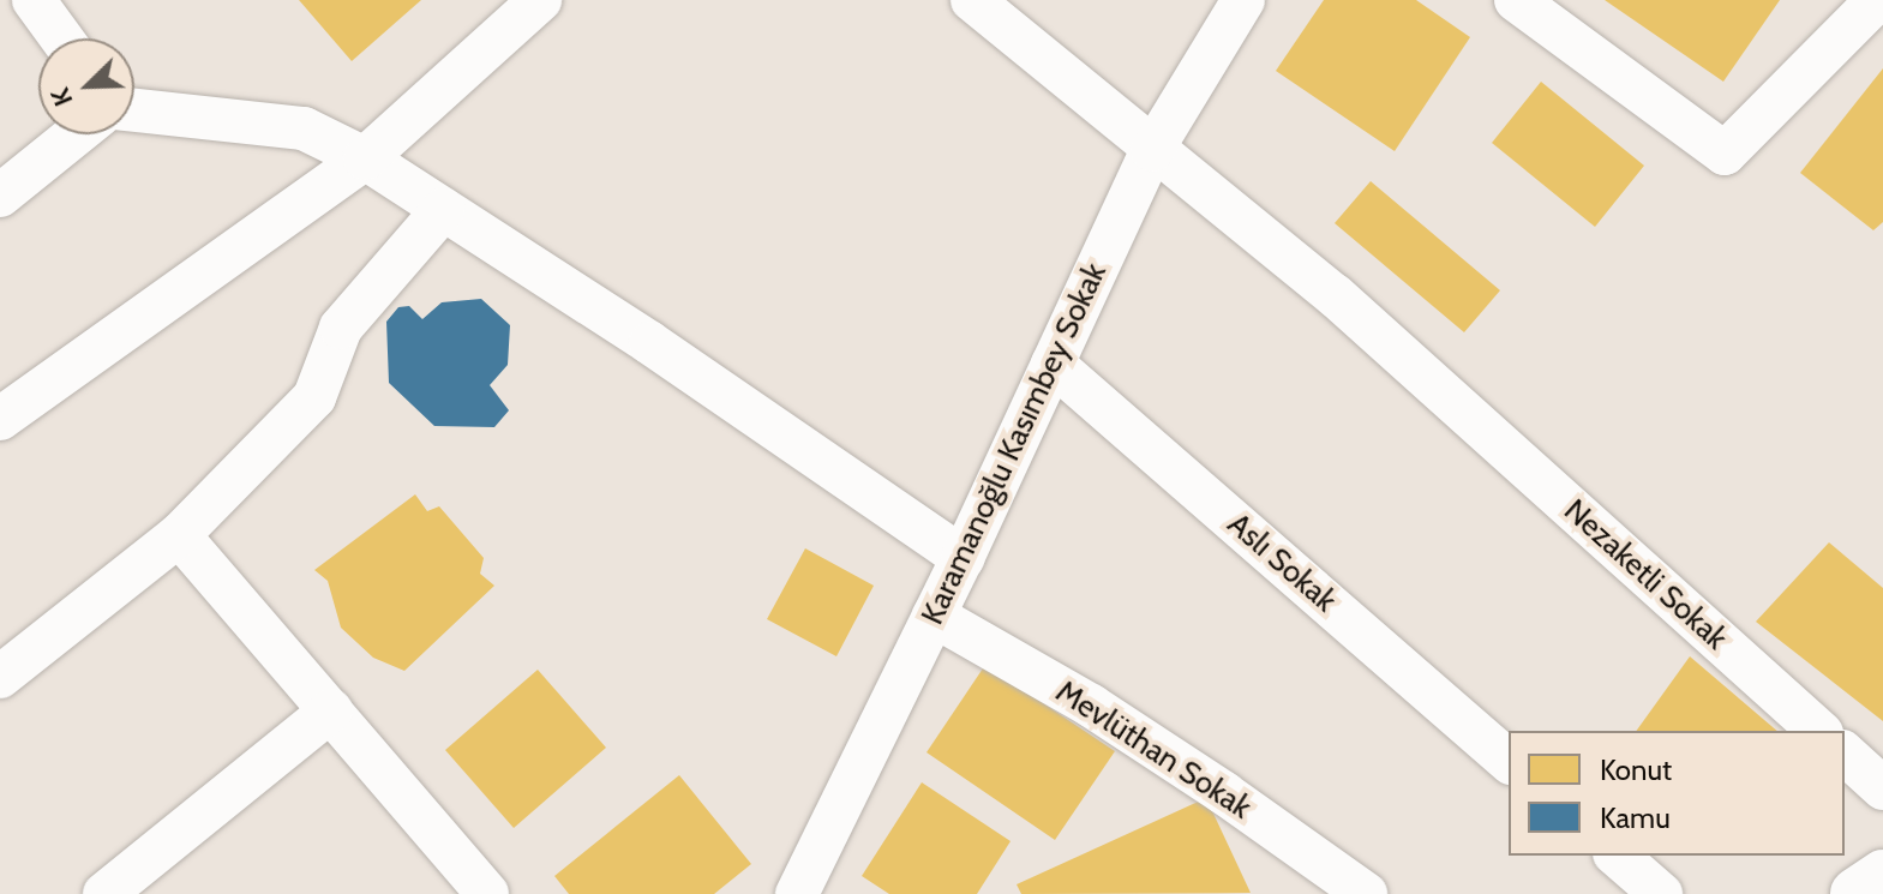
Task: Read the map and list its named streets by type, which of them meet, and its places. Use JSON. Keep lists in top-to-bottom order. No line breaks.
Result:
{"streets":{"street":["Karamanoğlu Kasımbey Sokak","Aslı Sokak","Nezaketli Sokak","Mevlüthan Sokak"]},"crossings":[["Karamanoğlu Kasımbey Sokak","Aslı Sokak"],["Karamanoğlu Kasımbey Sokak","Nezaketli Sokak"],["Karamanoğlu Kasımbey Sokak","Mevlüthan Sokak"]],"legend":["Konut","Kamu"],"north":"bottom left"}
